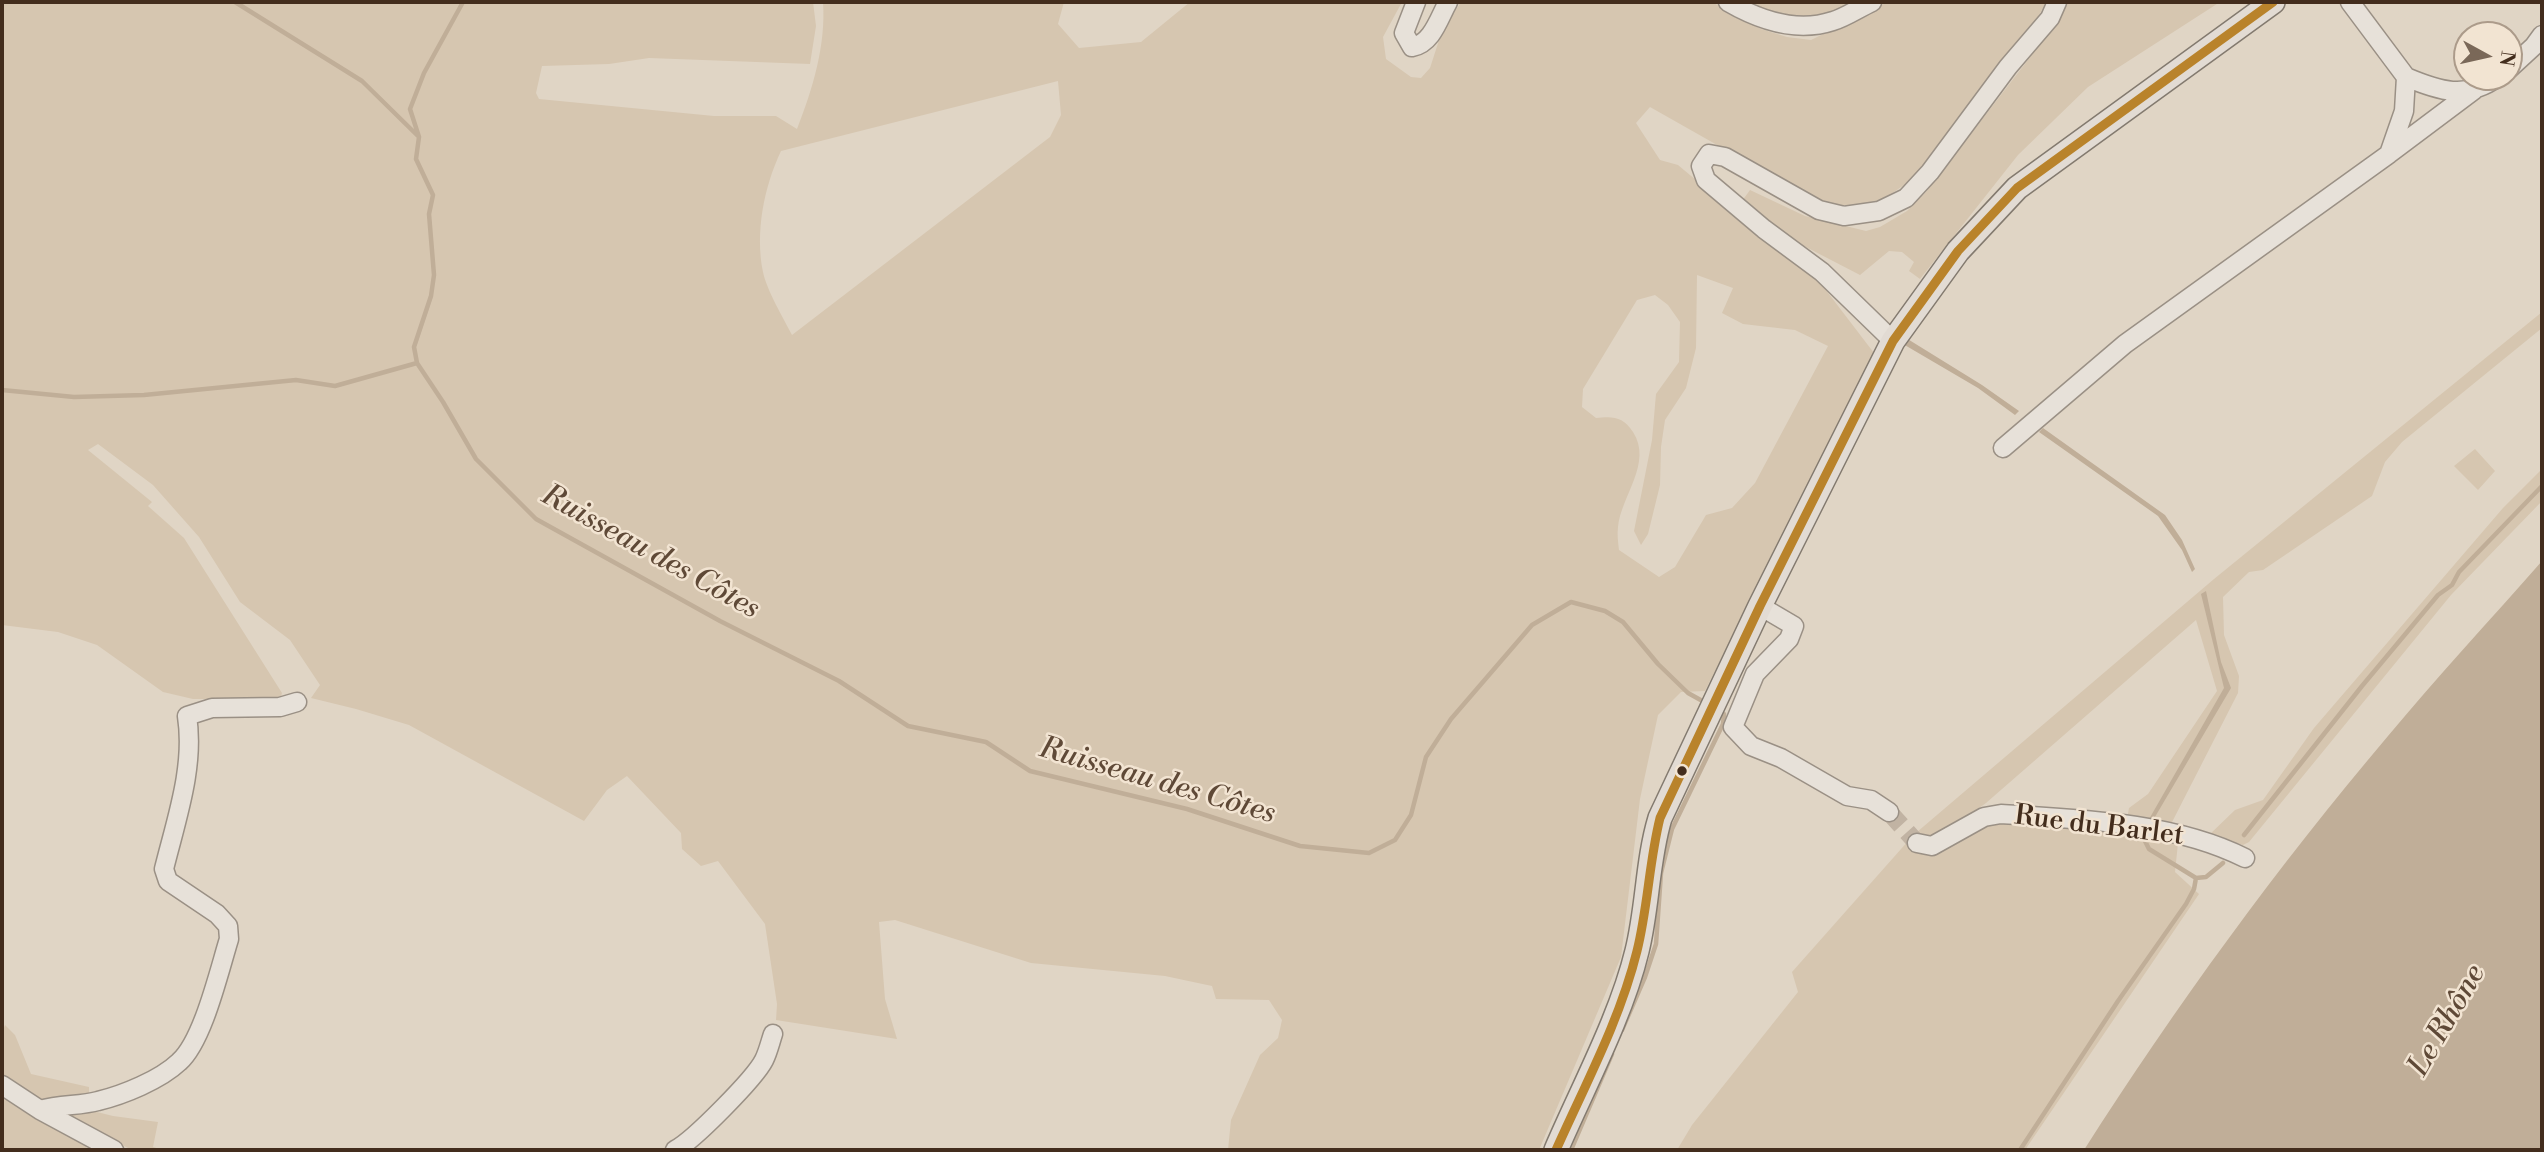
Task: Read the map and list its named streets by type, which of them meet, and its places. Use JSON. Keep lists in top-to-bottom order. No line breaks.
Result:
{"streets":{"street":["Rue du Barlet"]},"water":["Ruisseau des Côtes","Le Rhône"],"north":"right"}
